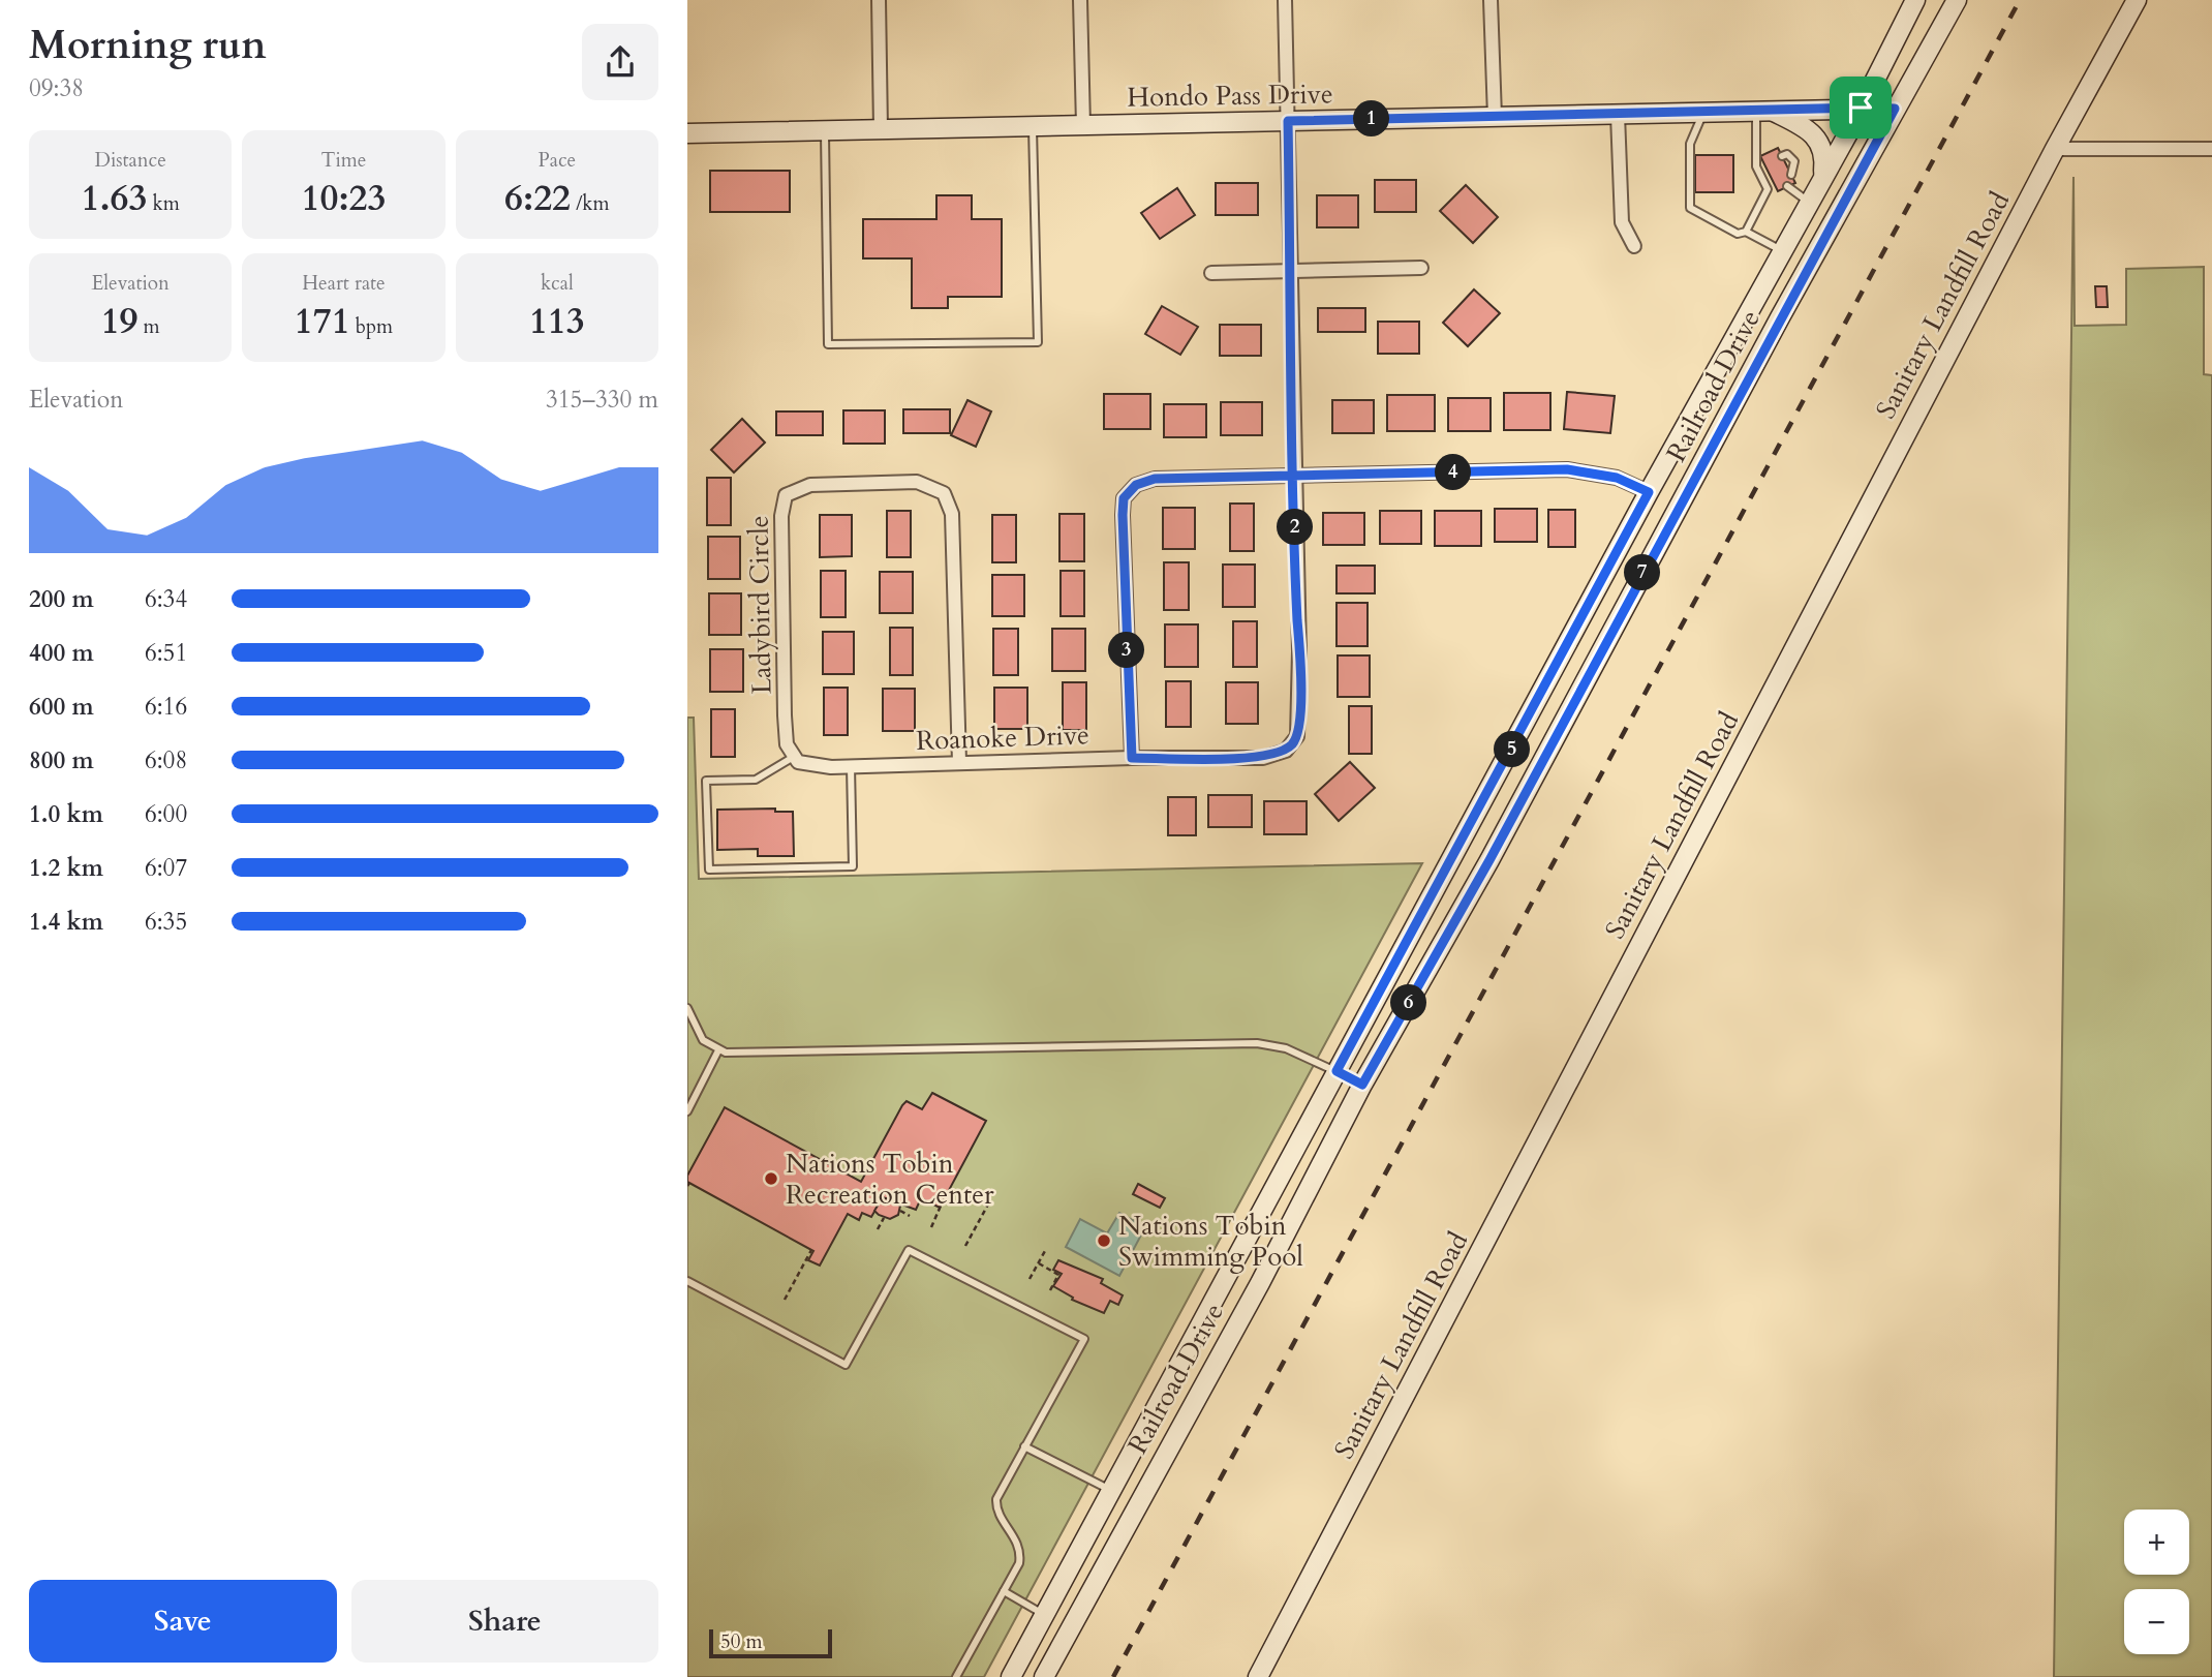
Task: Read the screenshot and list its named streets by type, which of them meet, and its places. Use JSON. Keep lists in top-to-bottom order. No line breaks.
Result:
{"streets":{"main road":["Hondo Pass Drive","Sanitary Landfill Road","Railroad Drive"],"street":["Ladybird Circle","Roanoke Drive"]},"crossings":[["Hondo Pass Drive","Railroad Drive"],["Hondo Pass Drive","Roanoke Drive"],["Ladybird Circle","Roanoke Drive"]],"places":["Nations Tobin Recreation Center","Nations Tobin Swimming Pool"],"scale_bar":"50 m","page":{"heading":["Morning run","09:38"],"pins":["1","4","2","7","3","5","6"],"stats":[["Distance","1.63 km"],["Time","10:23"],["Pace","6:22 /km"],["Elevation","19 m"],["Heart rate","171 bpm"],["kcal","113"]],"chart":["Elevation","315–330 m"],"list":[{"name":"200 m","note":"6:34"},{"name":"400 m","note":"6:51"},{"name":"600 m","note":"6:16"},{"name":"800 m","note":"6:08"},{"name":"1.0 km","note":"6:00"},{"name":"1.2 km","note":"6:07"},{"name":"1.4 km","note":"6:35"}],"map_buttons":["+","−"],"buttons":["Save","Share"],"scale":"50 m"}}
